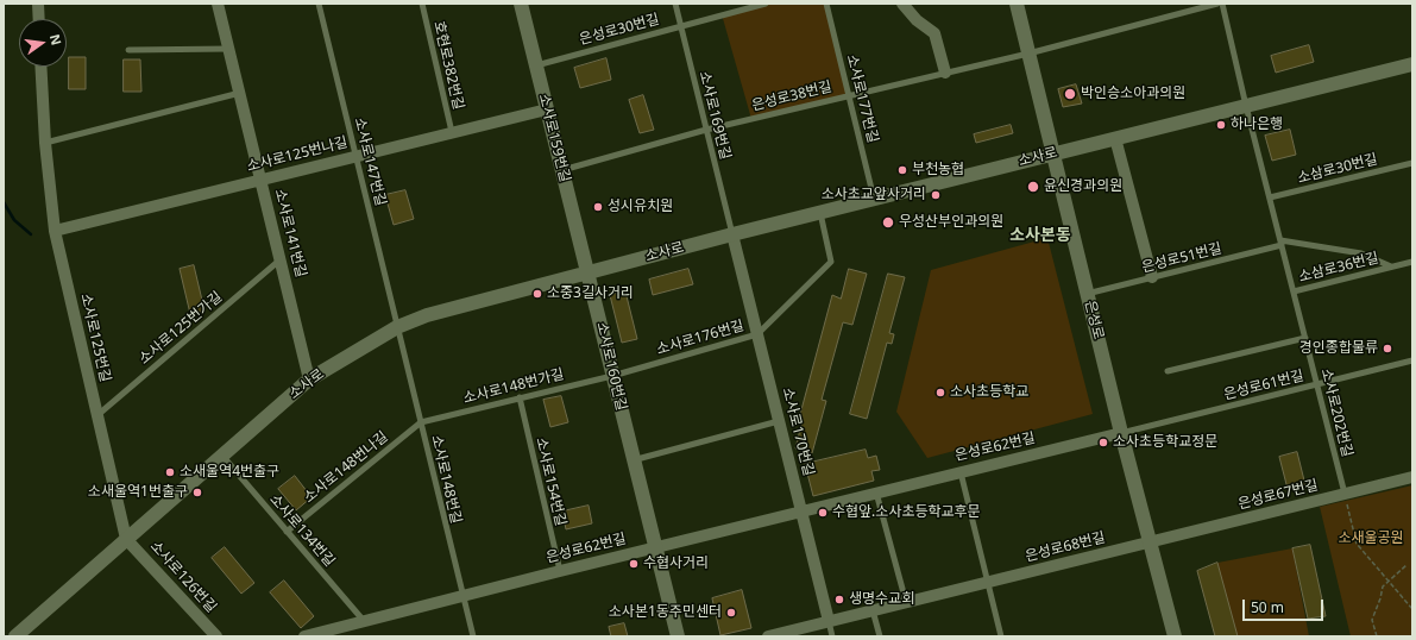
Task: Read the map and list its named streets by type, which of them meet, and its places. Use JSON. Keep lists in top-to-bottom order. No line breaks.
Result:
{"streets":{"street":["소사로159번길","소사로125번나길","소사로","소사로141번길","은성로","소사로125번길","소사로160번길","소사로170번길","은성로62번길","은성로67번길","은성로68번길","소사로126번길"],"lane":["은성로30번길","호현로382번길","은성로38번길","소사로177번길","소사로169번길","소사로147번길","소삼로30번길","은성로51번길","소삼로36번길","소사로125번가길","소사로176번길","은성로61번길","소사로148번가길","소사로202번길","소사로148번나길","소사로148번길","소사로154번길","소사로134번길"]},"crossings":[["은성로30번길","소사로169번길"],["은성로30번길","소사로159번길"],["호현로382번길","소사로125번나길"],["은성로38번길","소사로177번길"],["은성로38번길","소사로169번길"],["은성로38번길","소사로159번길"],["은성로38번길","은성로"],["소사로177번길","소사로"],["소사로169번길","소사로"],["소사로169번길","소사로170번길"],["소사로159번길","소사로125번나길"],["소사로159번길","소사로"],["소사로159번길","소사로160번길"],["소사로125번나길","소사로147번길"],["소사로125번나길","소사로141번길"],["소사로125번나길","소사로125번길"],["소사로","소사로147번길"],["소사로","소사로141번길"],["소사로","은성로"],["소사로","소사로125번길"],["소사로","소사로176번길"],["소사로","소사로160번길"],["소사로","소사로202번길"],["소사로","소사로170번길"],["소사로","소사로148번길"],["소사로","소사로134번길"],["소사로","소사로126번길"],["소사로147번길","소사로148번길"],["소삼로30번길","소사로202번길"],["소사로141번길","소사로125번가길"],["은성로51번길","소삼로36번길"],["은성로51번길","은성로"],["은성로51번길","소사로202번길"],["소삼로36번길","소사로202번길"],["은성로","은성로61번길"],["은성로","은성로62번길"],["은성로","은성로67번길"],["은성로","은성로68번길"],["소사로125번가길","소사로125번길"],["소사로125번길","소사로126번길"],["소사로176번길","소사로160번길"],["소사로176번길","소사로148번가길"],["소사로176번길","소사로170번길"],["소사로160번길","소사로148번가길"],["소사로160번길","은성로62번길"],["은성로61번길","소사로202번길"],["은성로61번길","은성로62번길"],["소사로148번가길","소사로148번나길"],["소사로148번가길","소사로148번길"],["소사로148번가길","소사로154번길"],["소사로202번길","은성로67번길"],["소사로170번길","은성로62번길"],["소사로170번길","은성로68번길"],["은성로62번길","소사로148번길"],["은성로62번길","소사로154번길"],["은성로62번길","소사로134번길"],["소사로148번나길","소사로148번길"],["소사로148번나길","소사로134번길"],["은성로67번길","은성로68번길"]],"districts":["소사본동"],"parks":["소새울공원"],"places":["박인승소아과의원","하나은행","부천농협","윤신경과의원","소사초교앞사거리","성시유치원","우성산부인과의원","소중3길사거리","경인종합물류","소사초등학교","소사초등학교정문","소새울역4번출구","소새울역1번출구","수협앞.소사초등학교후문","수협사거리","생명수교회","소사본1동주민센터"],"scale_bar":"50 m","north":"right"}
